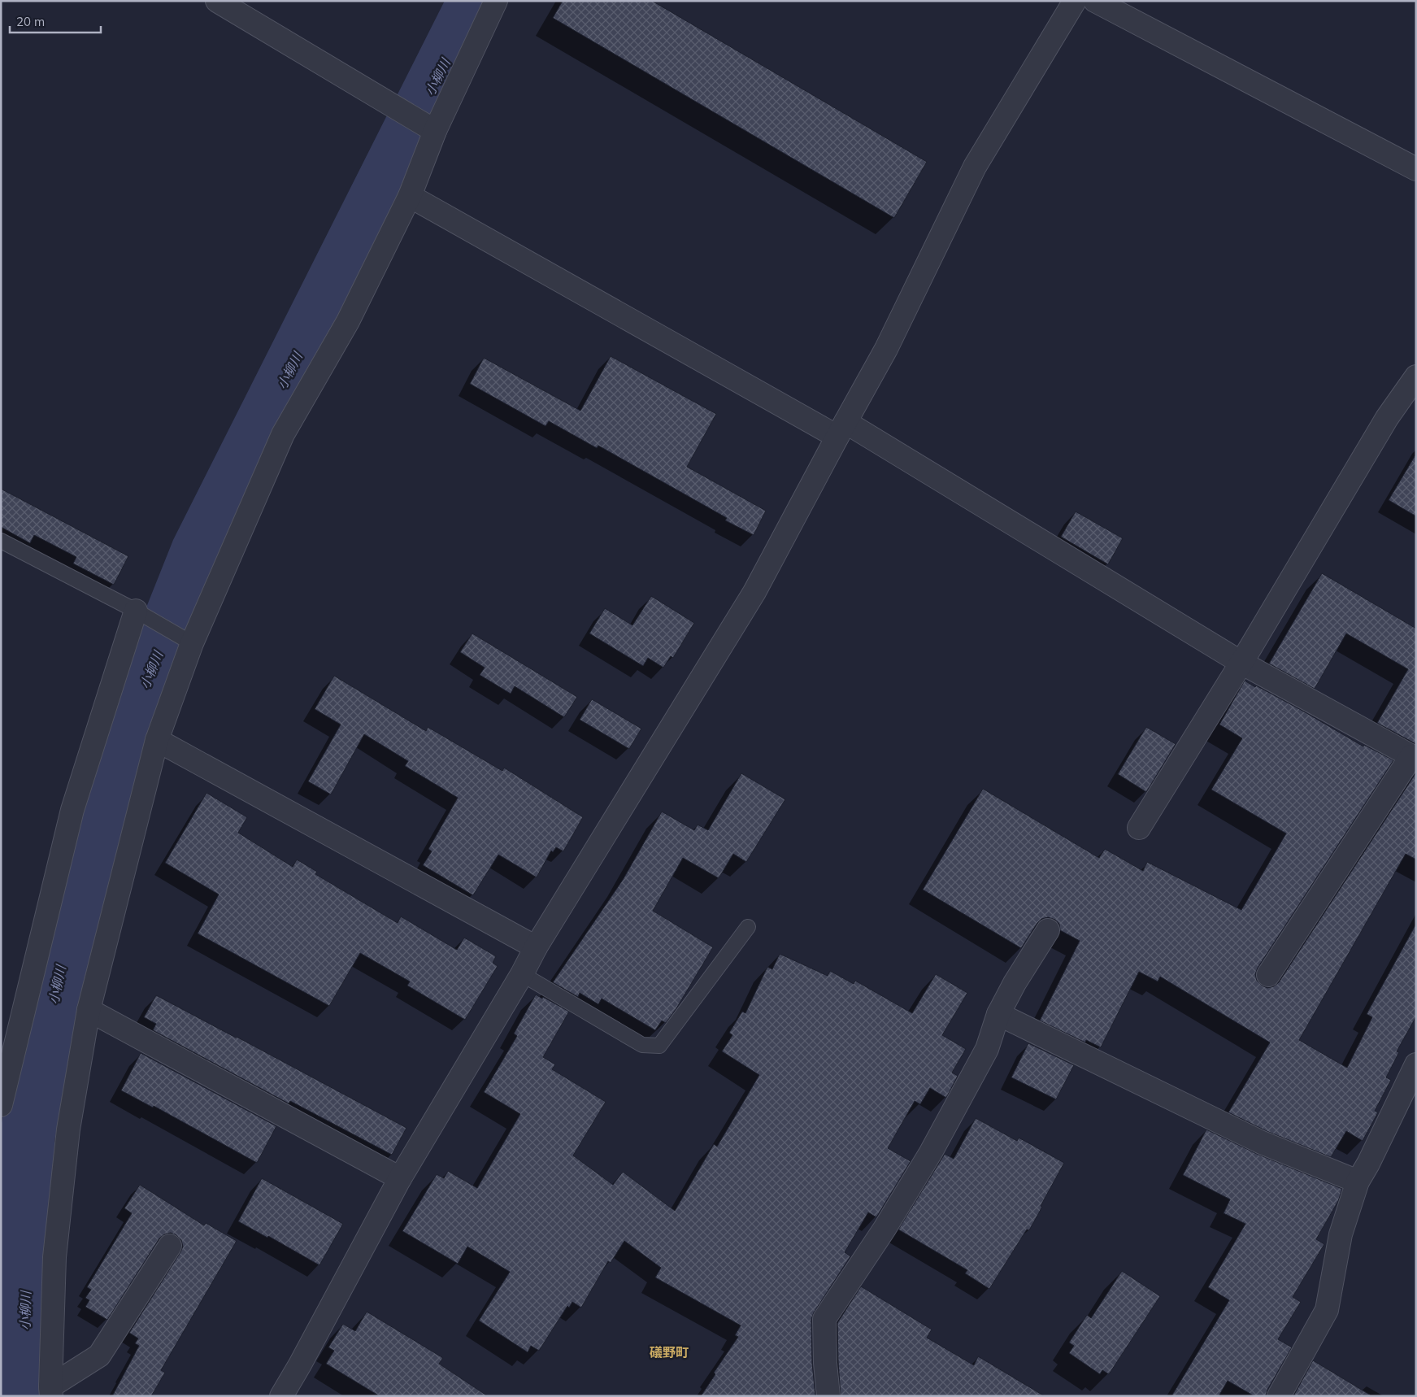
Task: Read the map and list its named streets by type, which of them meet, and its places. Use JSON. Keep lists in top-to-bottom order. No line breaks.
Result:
{"districts":["礒野町"],"water":["小柳川"],"scale_bar":"20 m"}
